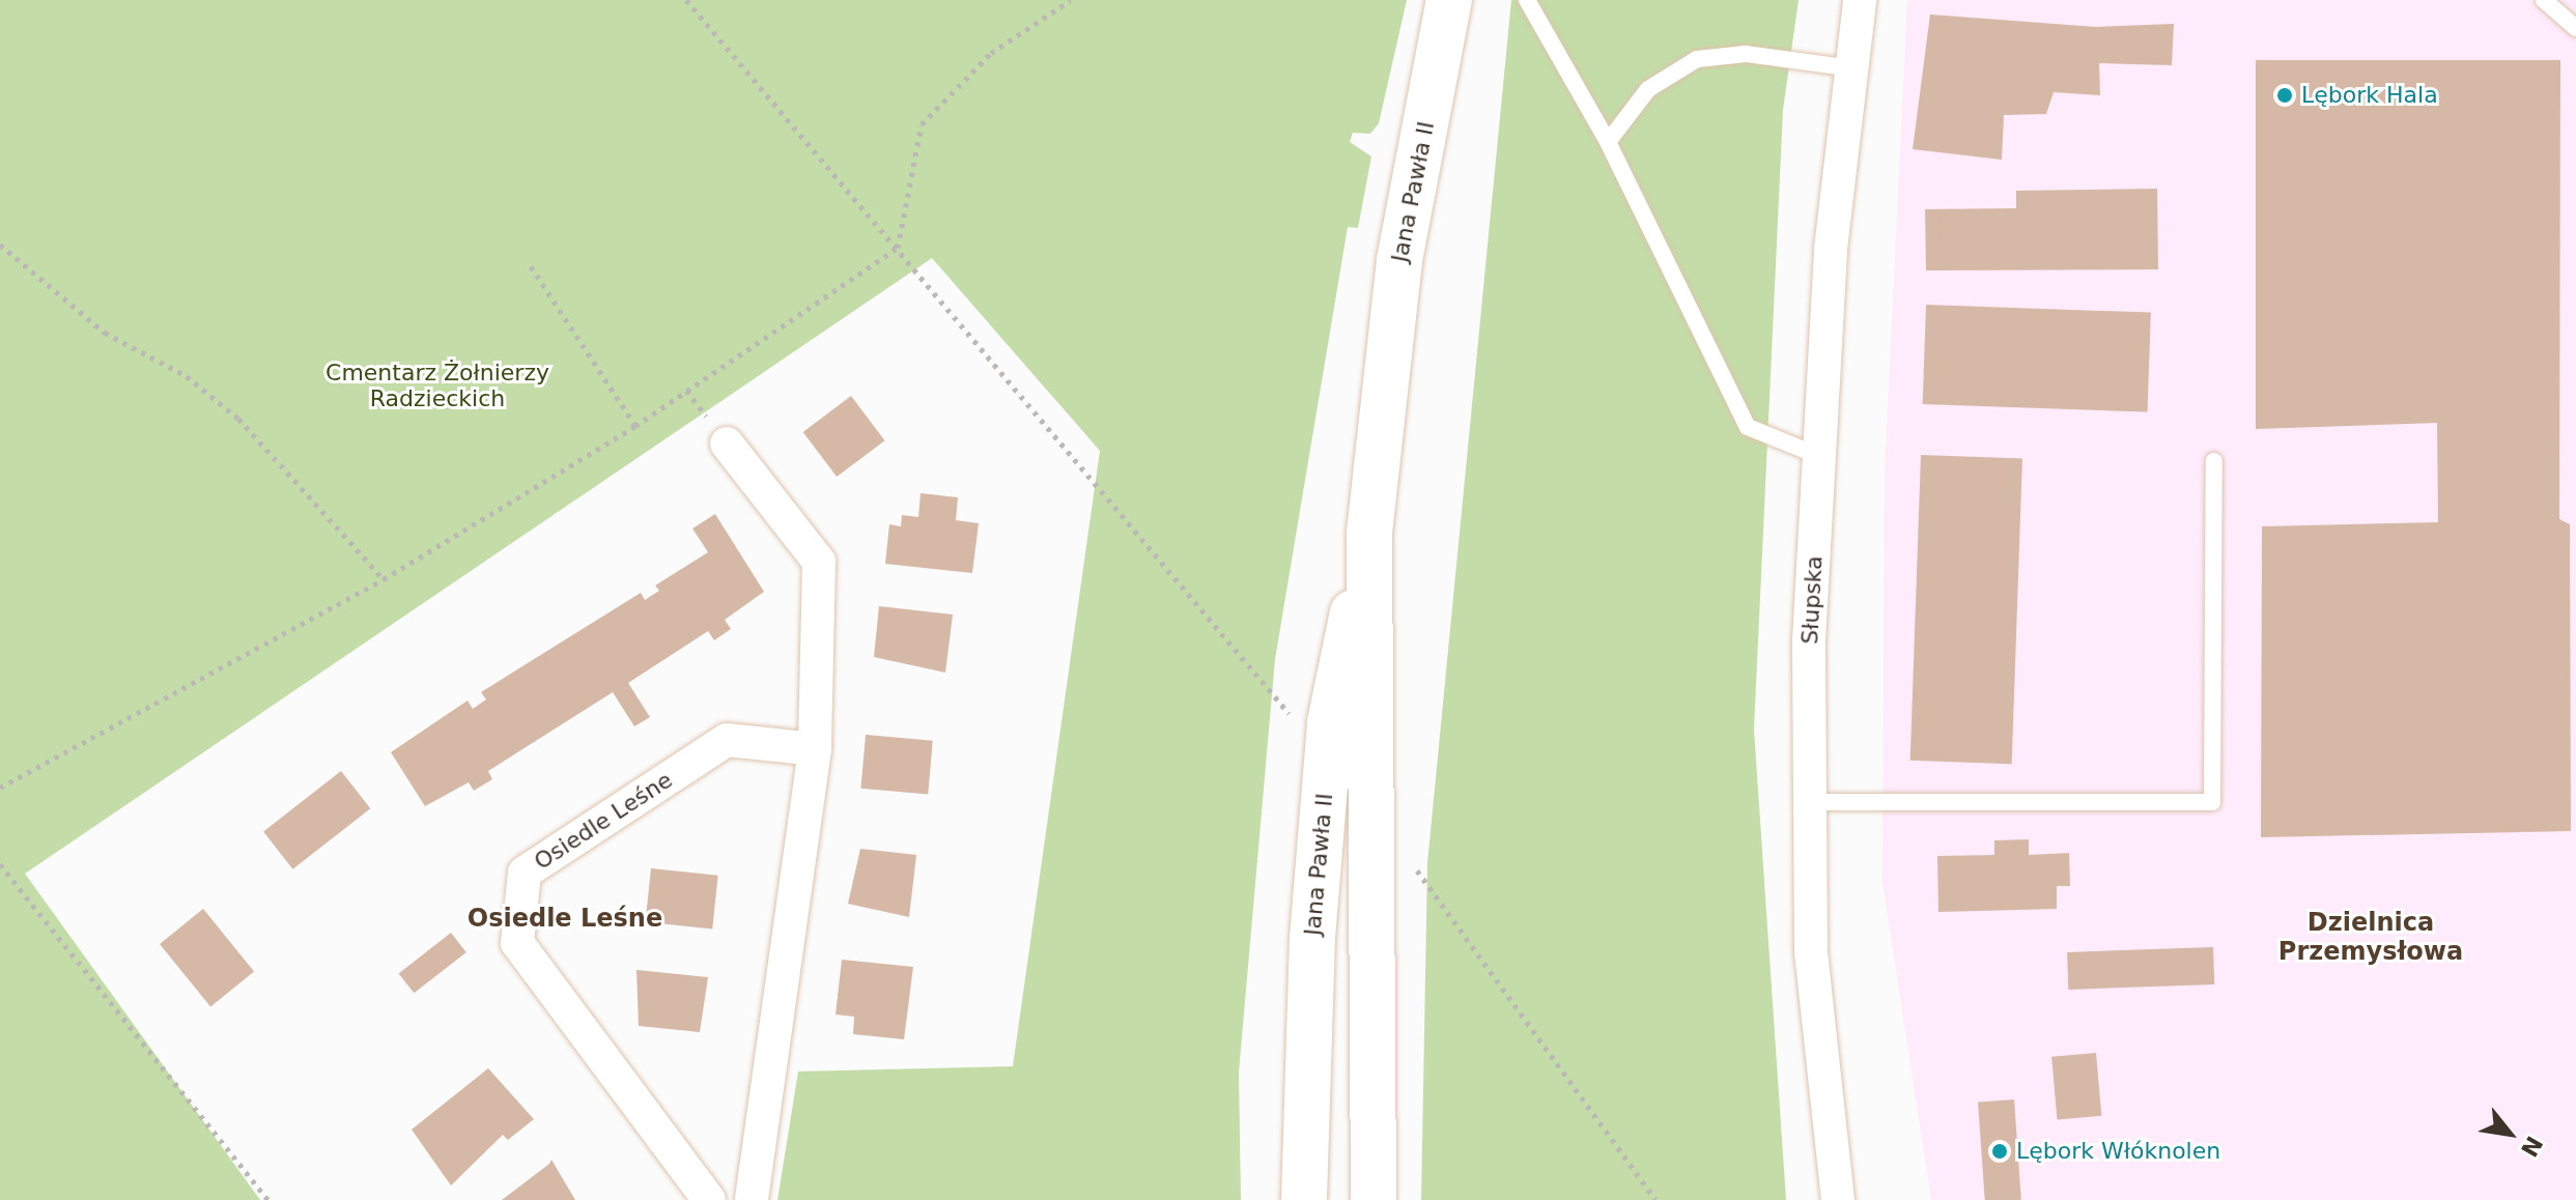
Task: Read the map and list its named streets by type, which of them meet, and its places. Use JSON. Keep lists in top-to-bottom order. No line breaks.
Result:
{"streets":{"main road":["Jana Pawła II"],"street":["Słupska","Osiedle Leśne"]},"districts":["Osiedle Leśne","Dzielnica Przemysłowa"],"parks":["Cmentarz Żołnierzy Radzieckich"],"places":["Lębork Hala","Lębork Włóknolen"],"north":"bottom right"}
